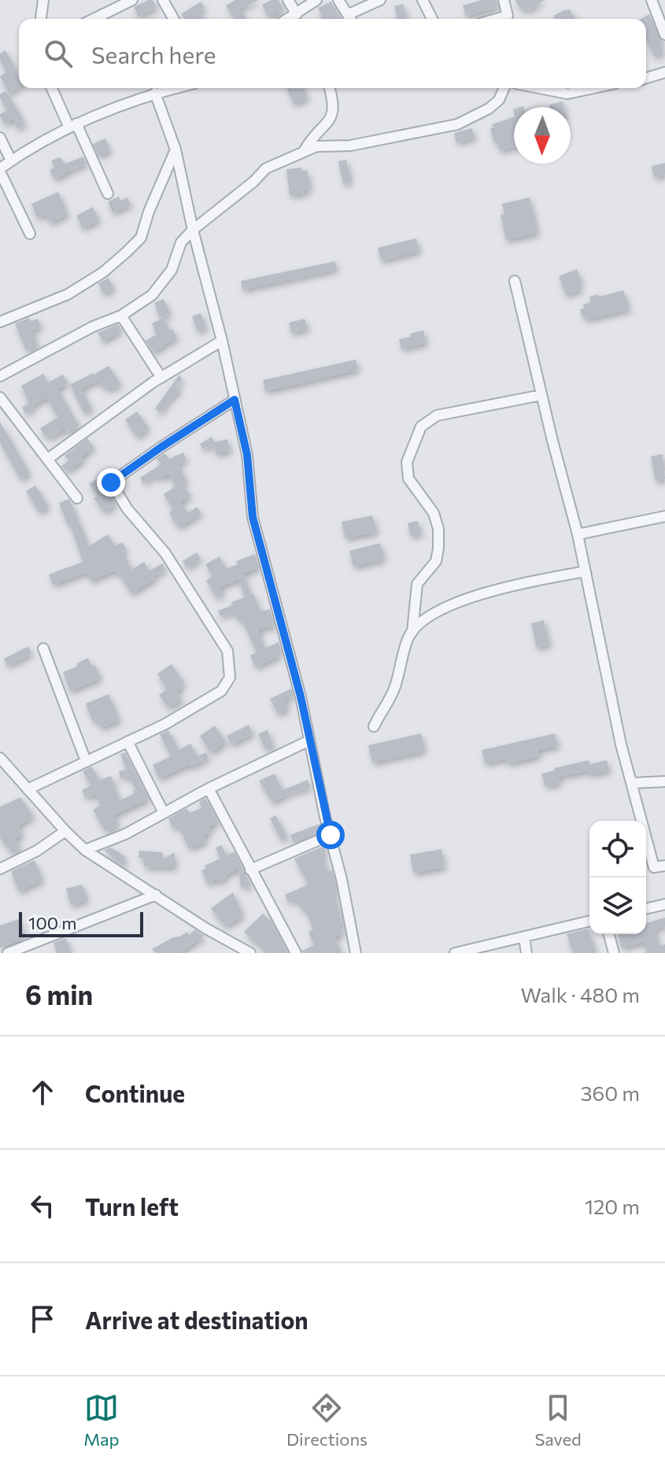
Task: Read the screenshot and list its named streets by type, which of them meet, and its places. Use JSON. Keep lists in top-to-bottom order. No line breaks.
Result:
{"scale_bar":"100 m","north":"bottom","page":{"search":"Search here","scale":"100 m","heading":["6 min","Walk · 480 m"],"list":[["Continue","360 m"],["Turn left","120 m"],"Arrive at destination"],"nav":["Map","Directions","Saved"]}}
